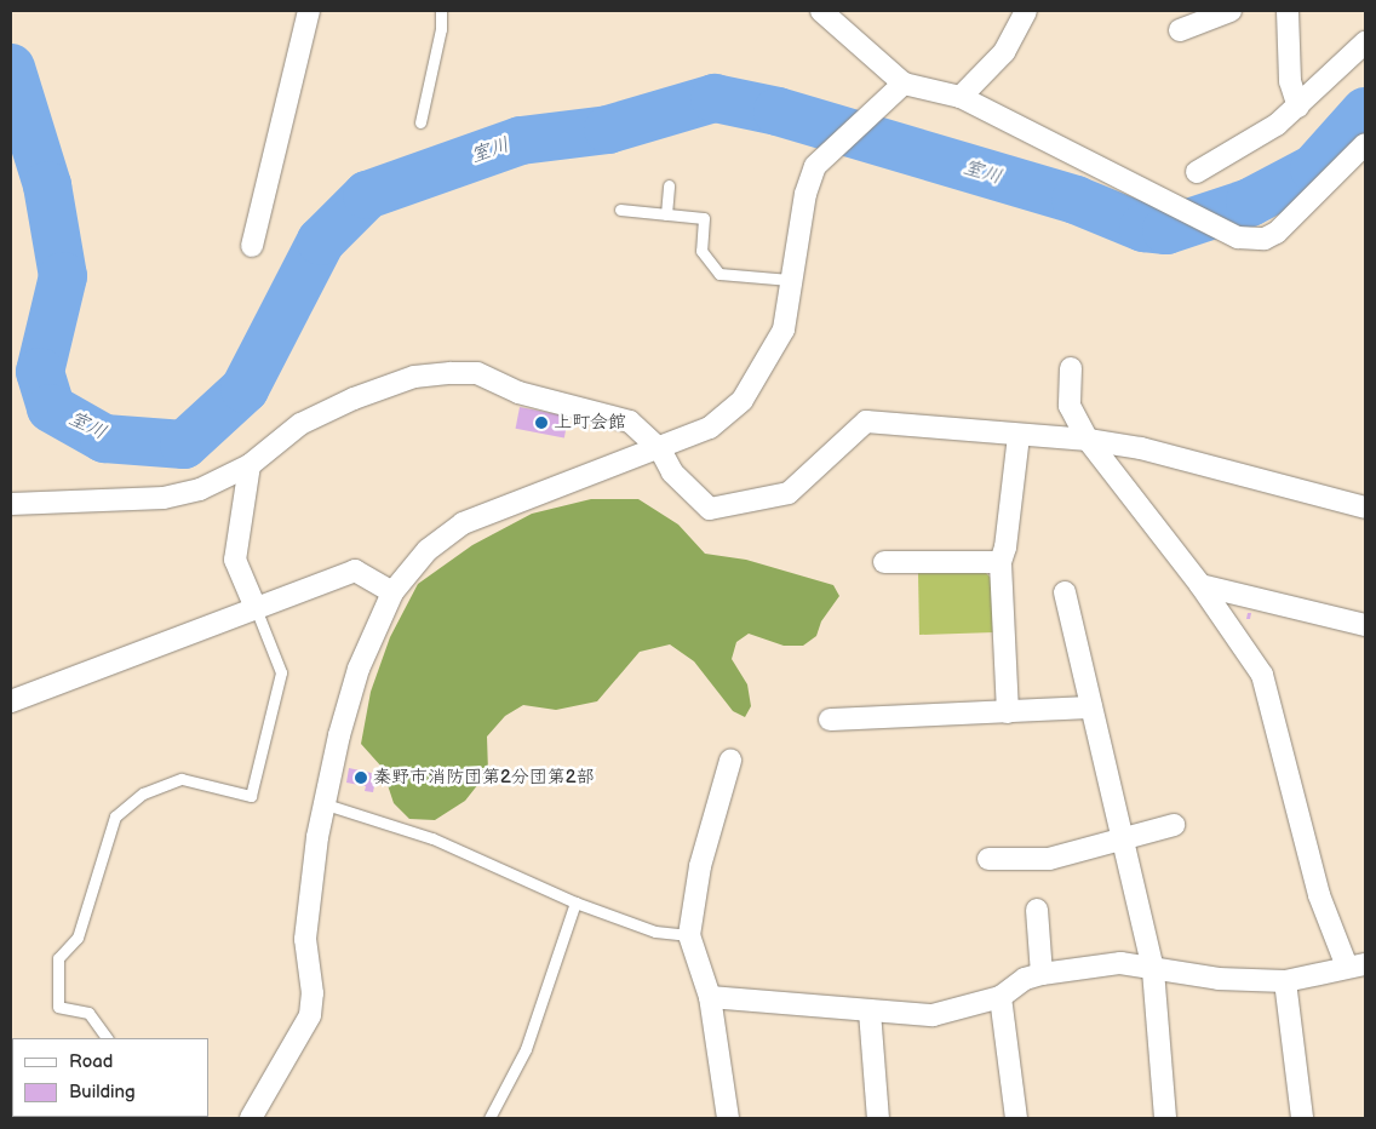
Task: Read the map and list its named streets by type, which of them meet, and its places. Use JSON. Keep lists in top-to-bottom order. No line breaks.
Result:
{"water":["室川"],"places":["上町会館","秦野市消防団第2分団第2部"],"legend":["Road","Building"]}
